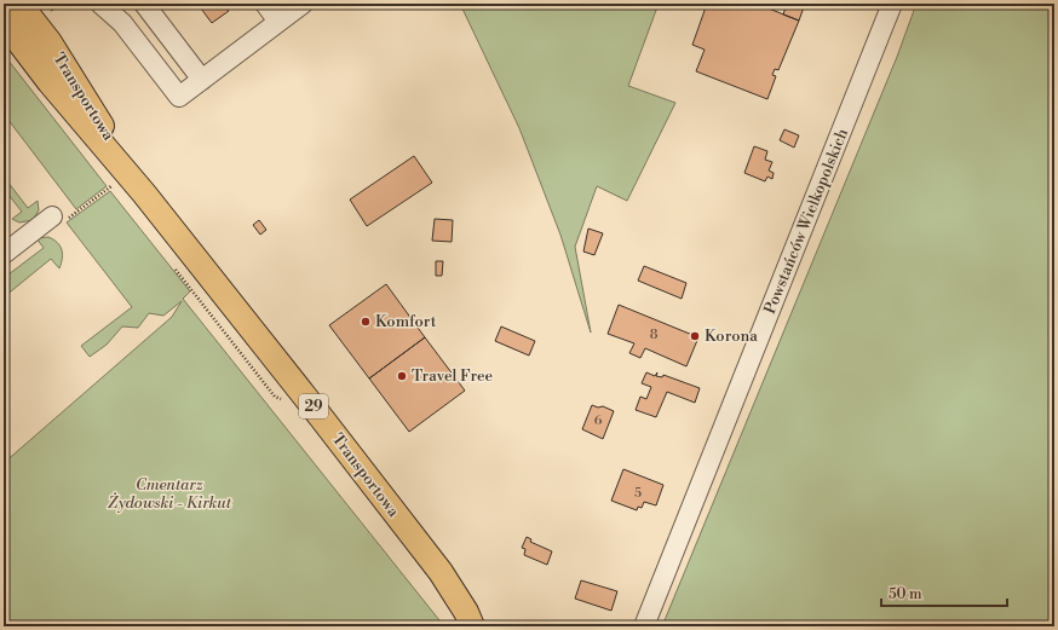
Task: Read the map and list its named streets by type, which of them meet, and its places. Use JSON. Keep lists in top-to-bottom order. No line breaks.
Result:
{"streets":{"main road":["Transportowa","29"],"street":["Powstańców Wielkopolskich"]},"parks":["Cmentarz Żydowski - Kirkut"],"places":["Komfort","Korona","Travel Free"],"house_numbers":["8","6","5"],"scale_bar":"50 m"}
